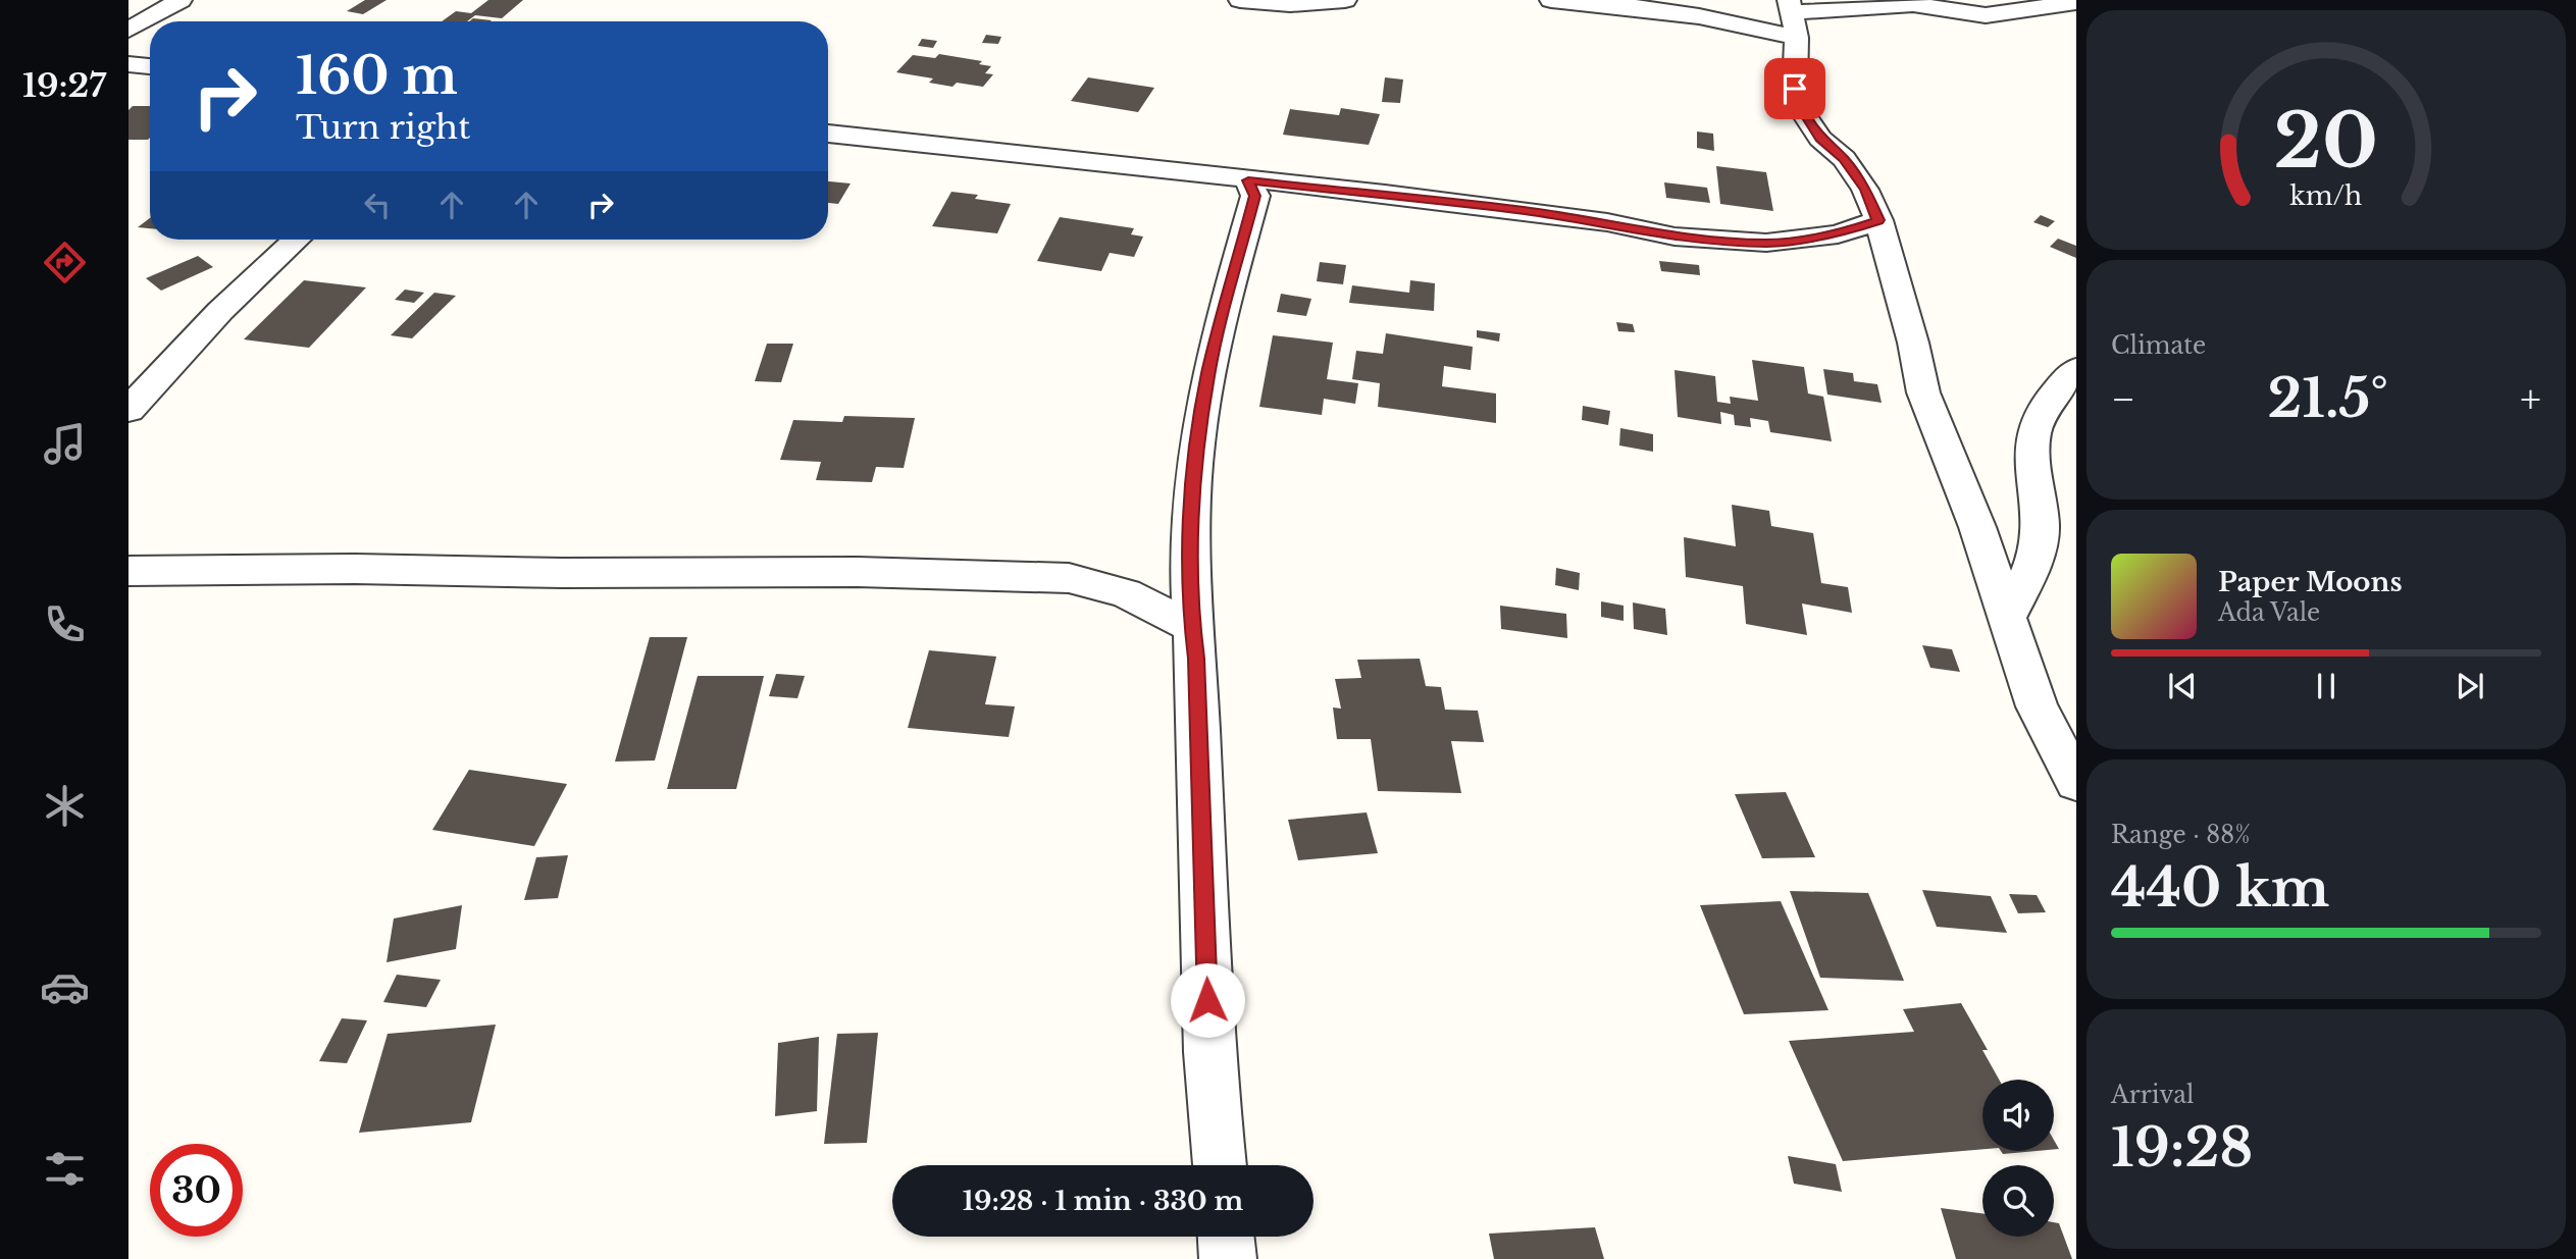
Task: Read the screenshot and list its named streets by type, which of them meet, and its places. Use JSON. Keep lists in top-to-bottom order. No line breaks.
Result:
{"page":{"tabs":"19:27","turn":["160 m","Turn right"],"tile":["Climate",["Range · 88%","440 km"],["Arrival","19:28"]],"heat":["−","21.5°","+"],"song":["Paper Moons","Ada Vale"],"limit":"30","trip":"19:28 · 1 min · 330 m","gauge":["20","km/h"]}}
